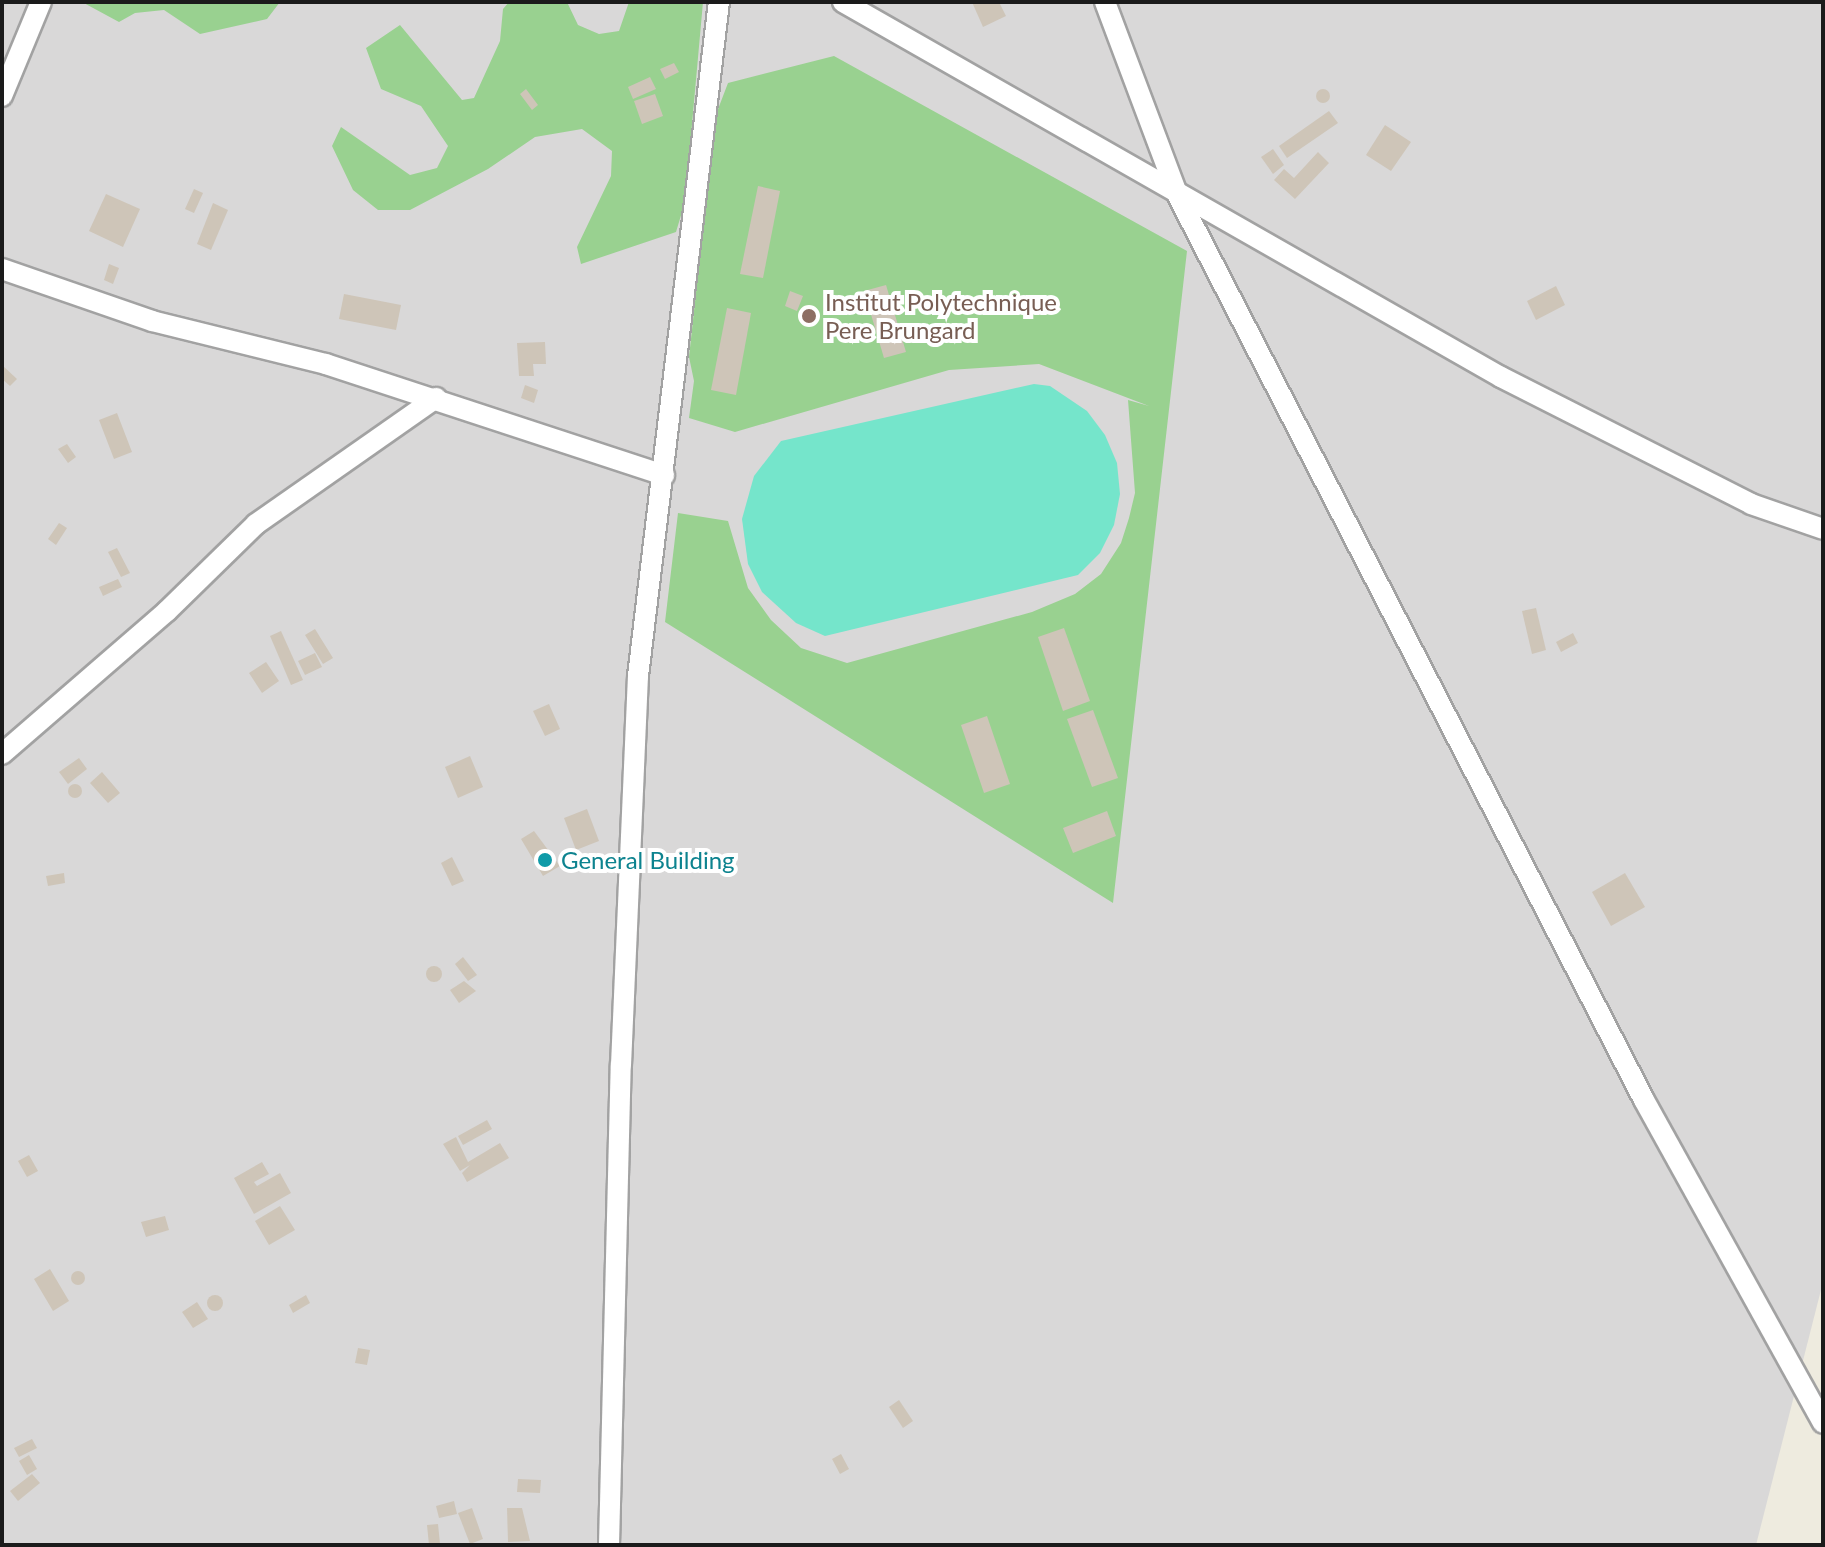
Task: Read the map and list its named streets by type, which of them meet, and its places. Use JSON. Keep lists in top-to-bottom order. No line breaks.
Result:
{"places":["Institut Polytechnique Pere Brungard","General Building"]}
